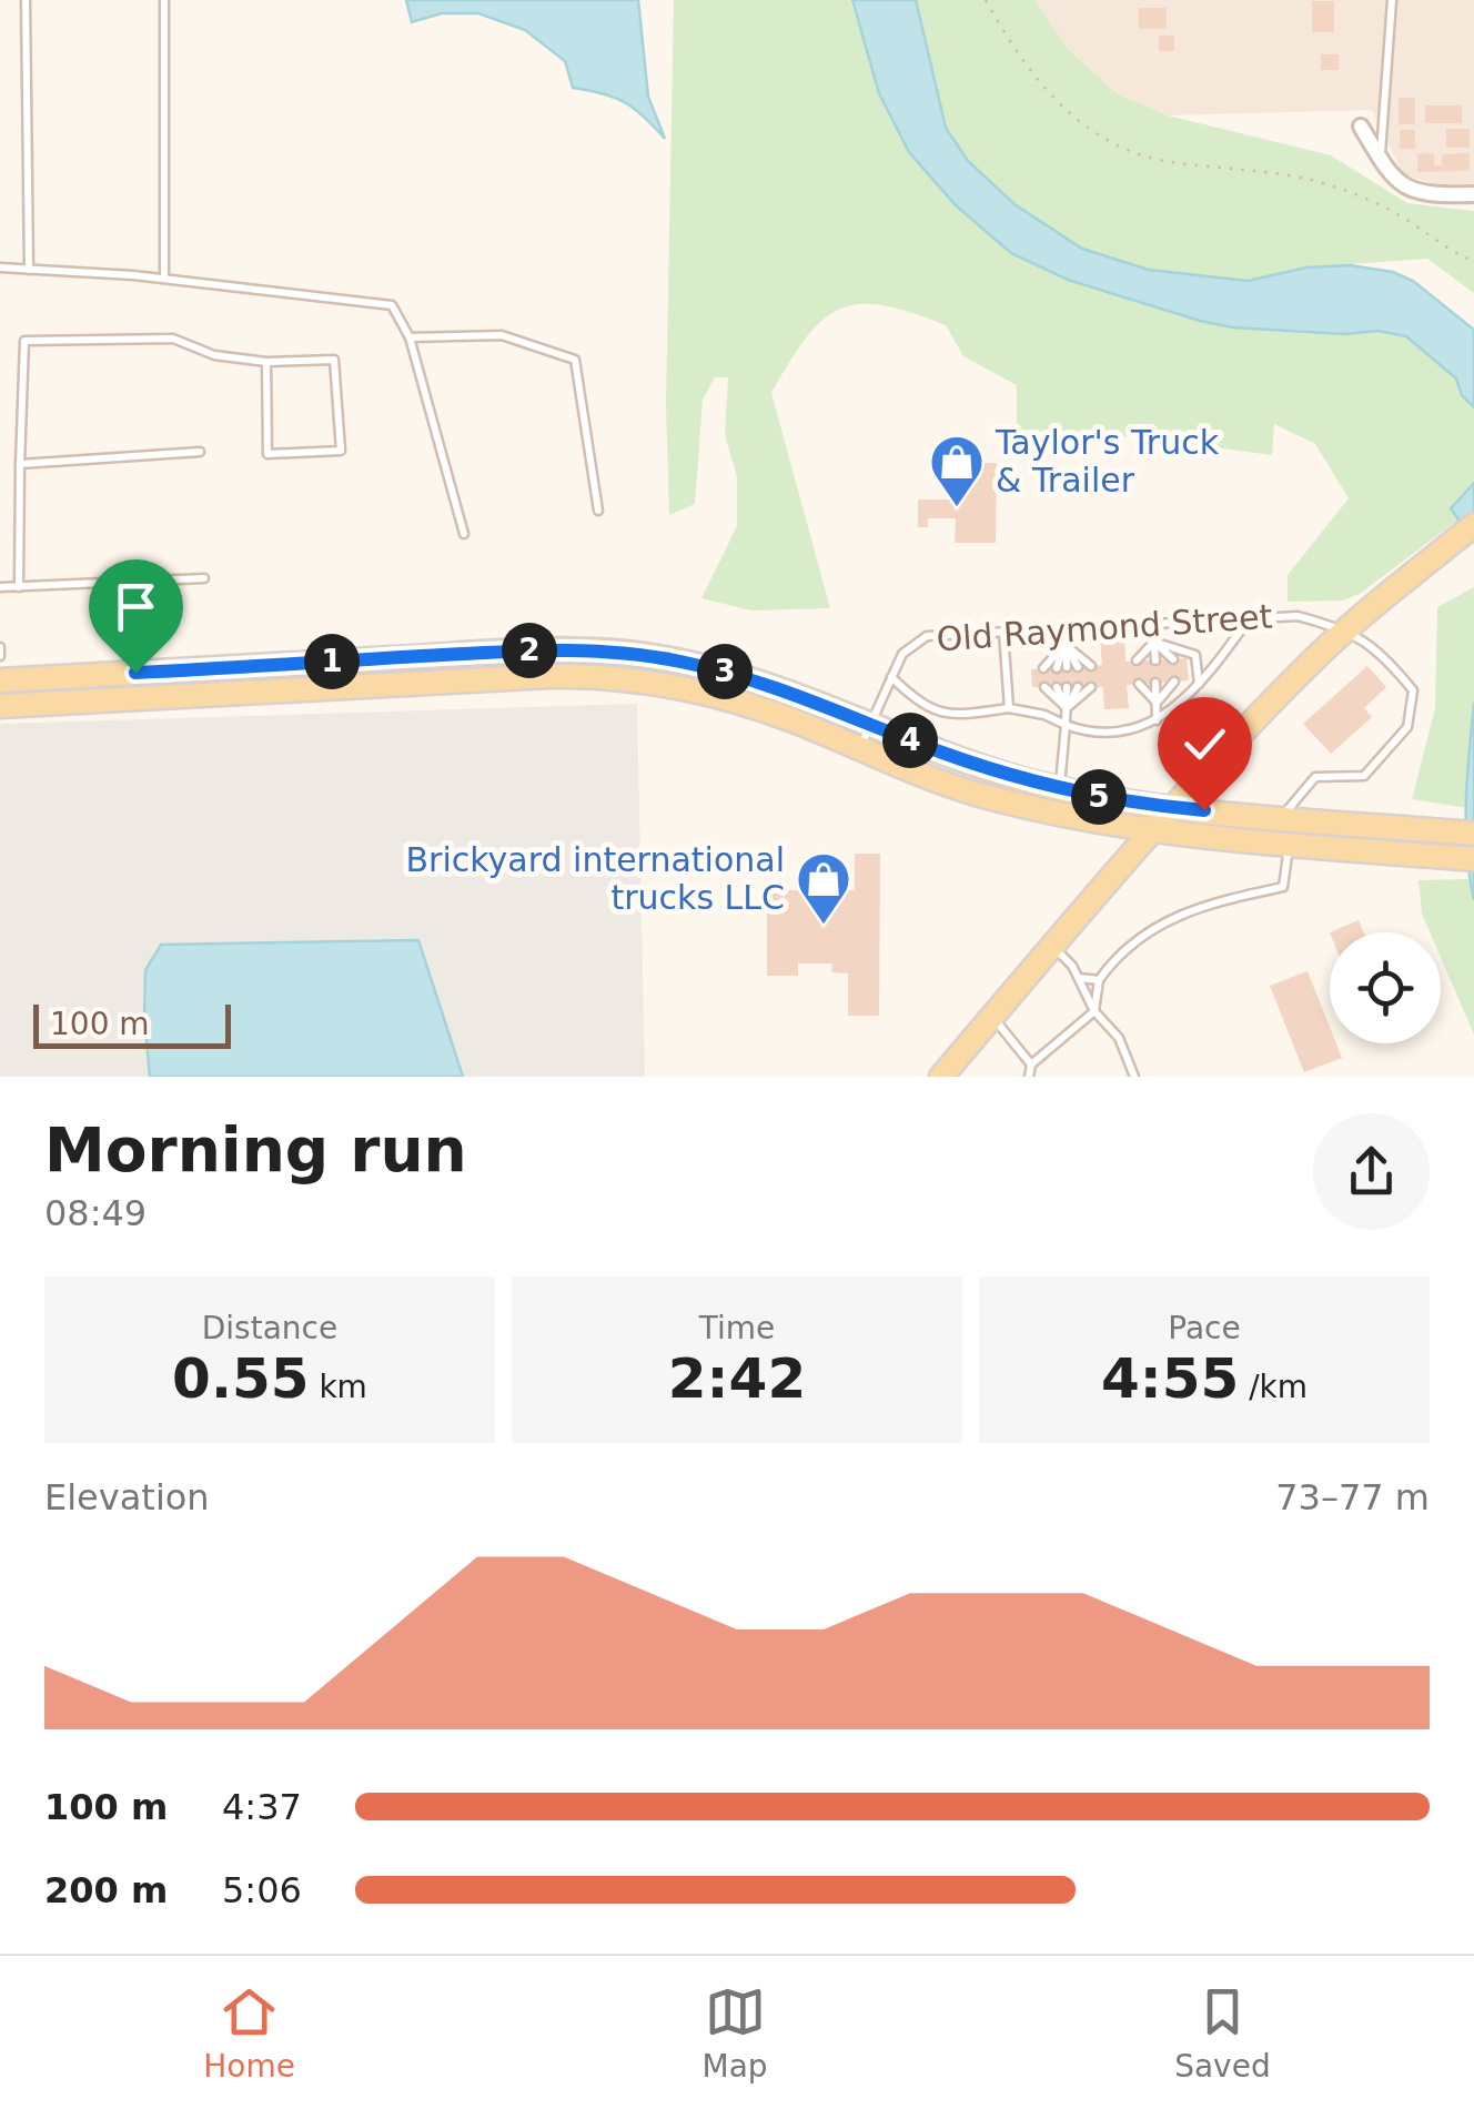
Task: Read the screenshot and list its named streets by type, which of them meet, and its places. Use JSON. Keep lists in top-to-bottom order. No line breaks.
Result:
{"streets":{"lane":["Old Raymond Street"]},"places":{"shop":["Taylor's Truck & Trailer","Brickyard international trucks LLC"]},"scale_bar":"100 m","page":{"pins":["2","1","3","4","5"],"scale":"100 m","heading":["Morning run","08:49"],"stats":[["Distance","0.55 km"],["Time","2:42"],["Pace","4:55 /km"]],"chart":["Elevation","73–77 m"],"list":[{"name":"100 m","note":"4:37"},{"name":"200 m","note":"5:06"}],"tabs":["Home","Map","Saved"]}}
